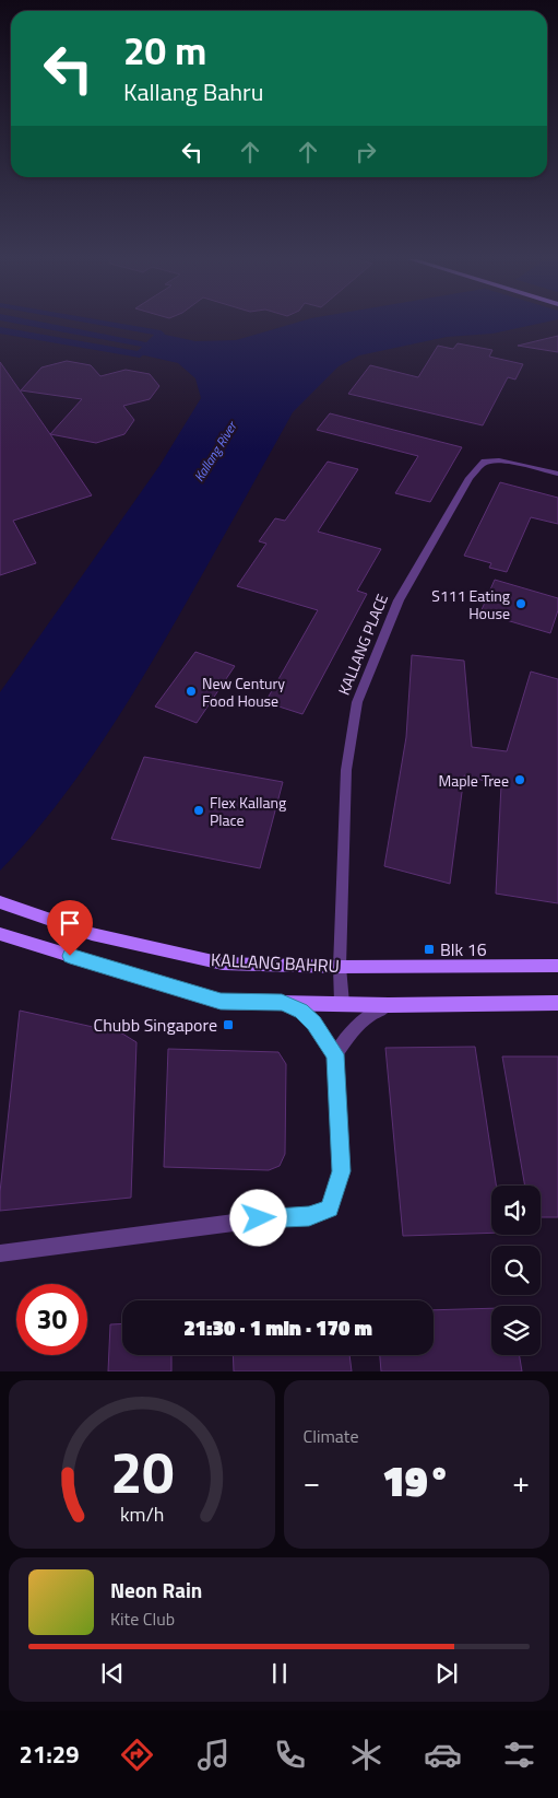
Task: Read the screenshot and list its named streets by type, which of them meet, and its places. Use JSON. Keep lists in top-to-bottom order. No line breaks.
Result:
{"streets":{"main road":["KALLANG BAHRU"],"street":["KALLANG PLACE"]},"crossings":[["KALLANG PLACE","KALLANG BAHRU"]],"water":["Kallang River"],"places":{"other":["S111 Eating House","New Century Food House","Maple Tree","Flex Kallang Place"],"transit":["Blk 16","Chubb Singapore"]},"page":{"turn":["20 m","Kallang Bahru"],"limit":"30","trip":"21:30 · 1 min · 170 m","tile":"Climate","heat":["−","19°","+"],"song":["Neon Rain","Kite Club"],"tabs":"21:29","gauge":["20","km/h"]}}
